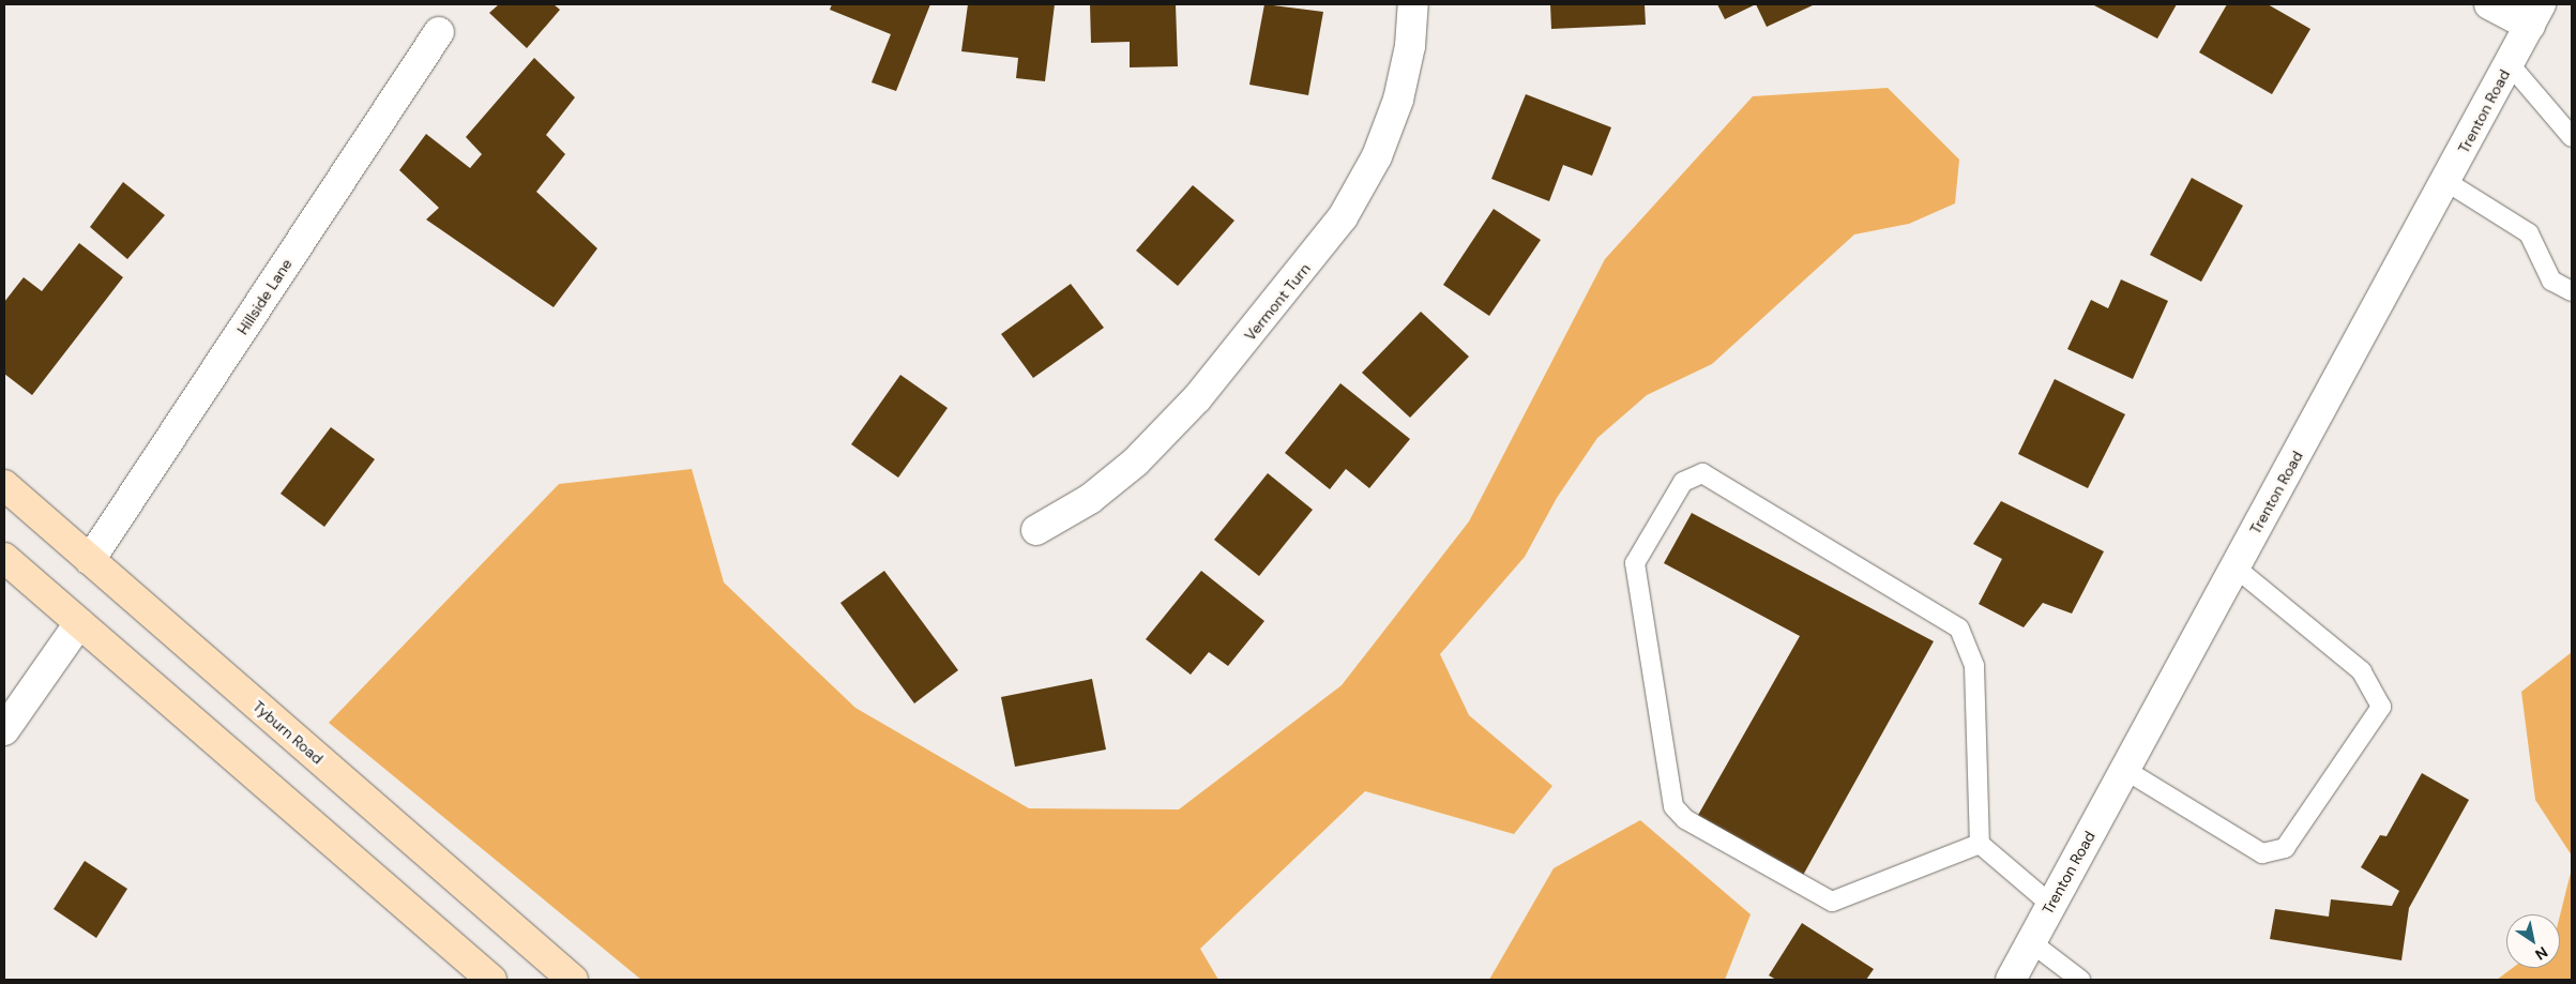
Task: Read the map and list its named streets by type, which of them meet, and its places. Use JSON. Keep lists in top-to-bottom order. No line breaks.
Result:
{"streets":{"main road":["Tyburn Road"],"street":["Trenton Road","Hillside Lane","Vermont Turn"]},"crossings":[["Hillside Lane","Tyburn Road"]],"north":"bottom right"}
